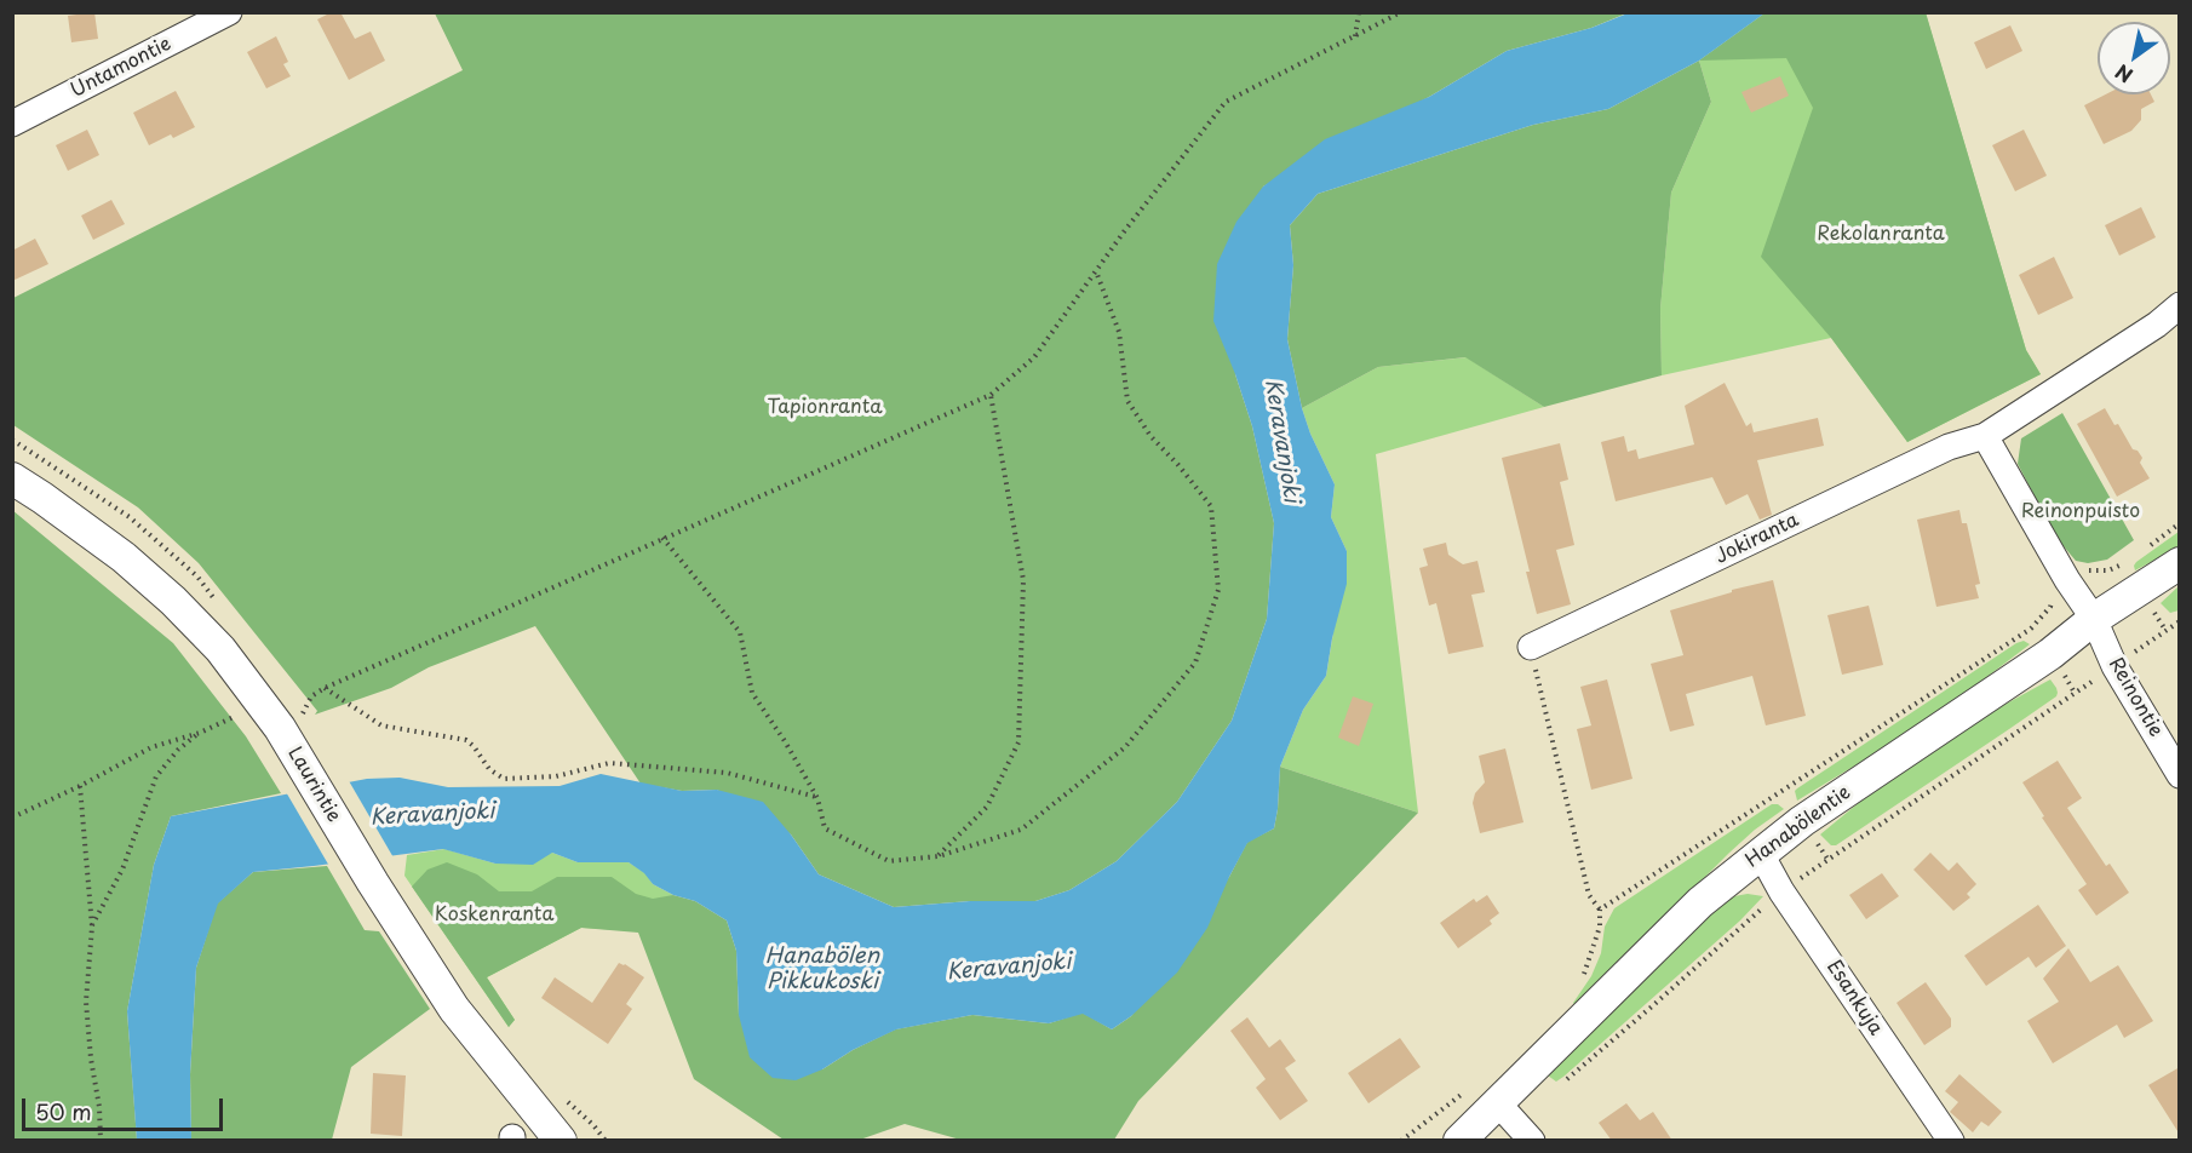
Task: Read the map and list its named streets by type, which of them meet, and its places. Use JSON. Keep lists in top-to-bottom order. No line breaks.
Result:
{"streets":{"street":["Untamontie","Jokiranta","Reinontie","Laurintie","Hanabölentie","Esankuja"]},"crossings":[["Reinontie","Hanabölentie"],["Hanabölentie","Esankuja"]],"water":["Keravanjoki","Hanabölen Pikkukoski"],"parks":["Rekolanranta","Tapionranta","Reinonpuisto","Koskenranta"],"scale_bar":"50 m","north":"bottom left"}
